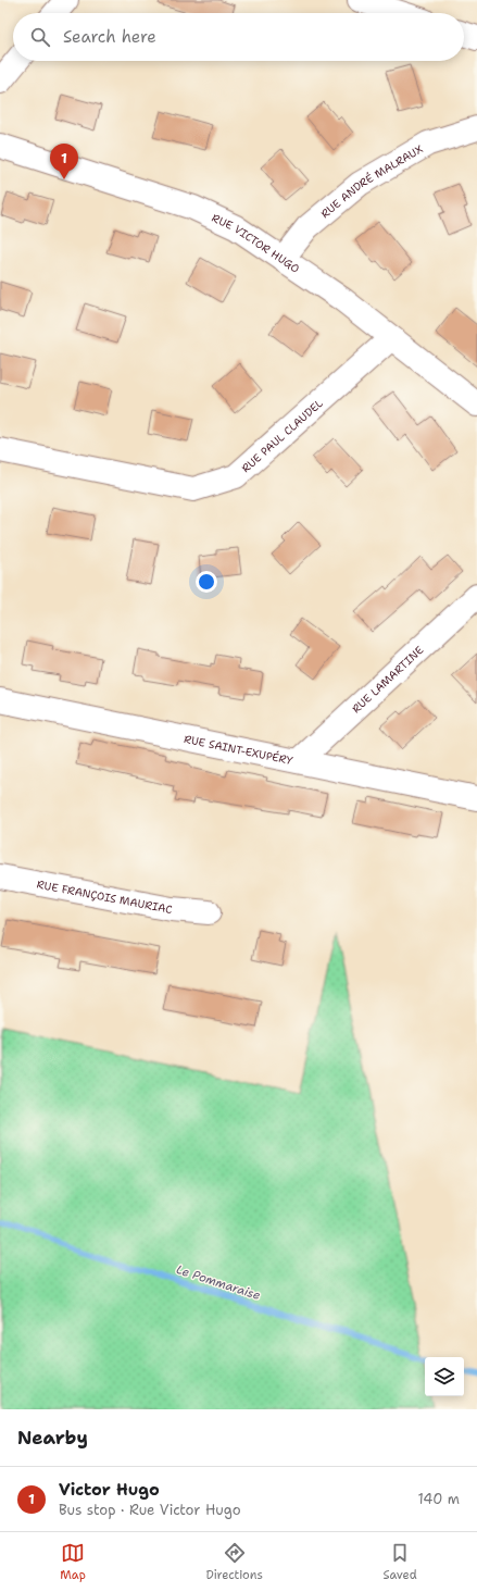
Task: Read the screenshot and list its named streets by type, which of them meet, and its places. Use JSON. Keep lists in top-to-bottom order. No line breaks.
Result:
{"streets":{"street":["RUE ANDRÉ MALRAUX","RUE VICTOR HUGO","RUE PAUL CLAUDEL","RUE LAMARTINE","RUE SAINT-EXUPÉRY","RUE FRANÇOIS MAURIAC"]},"crossings":[["RUE ANDRÉ MALRAUX","RUE VICTOR HUGO"],["RUE VICTOR HUGO","RUE PAUL CLAUDEL"],["RUE LAMARTINE","RUE SAINT-EXUPÉRY"]],"water":["Le Pommaraise"],"page":{"search":"Search here","pins":"1","heading":"Nearby","list":[{"mark":"1","name":"Victor Hugo","note":"Bus stop · Rue Victor Hugo","value":"140 m"}],"nav":["Map","Directions","Saved"]}}
